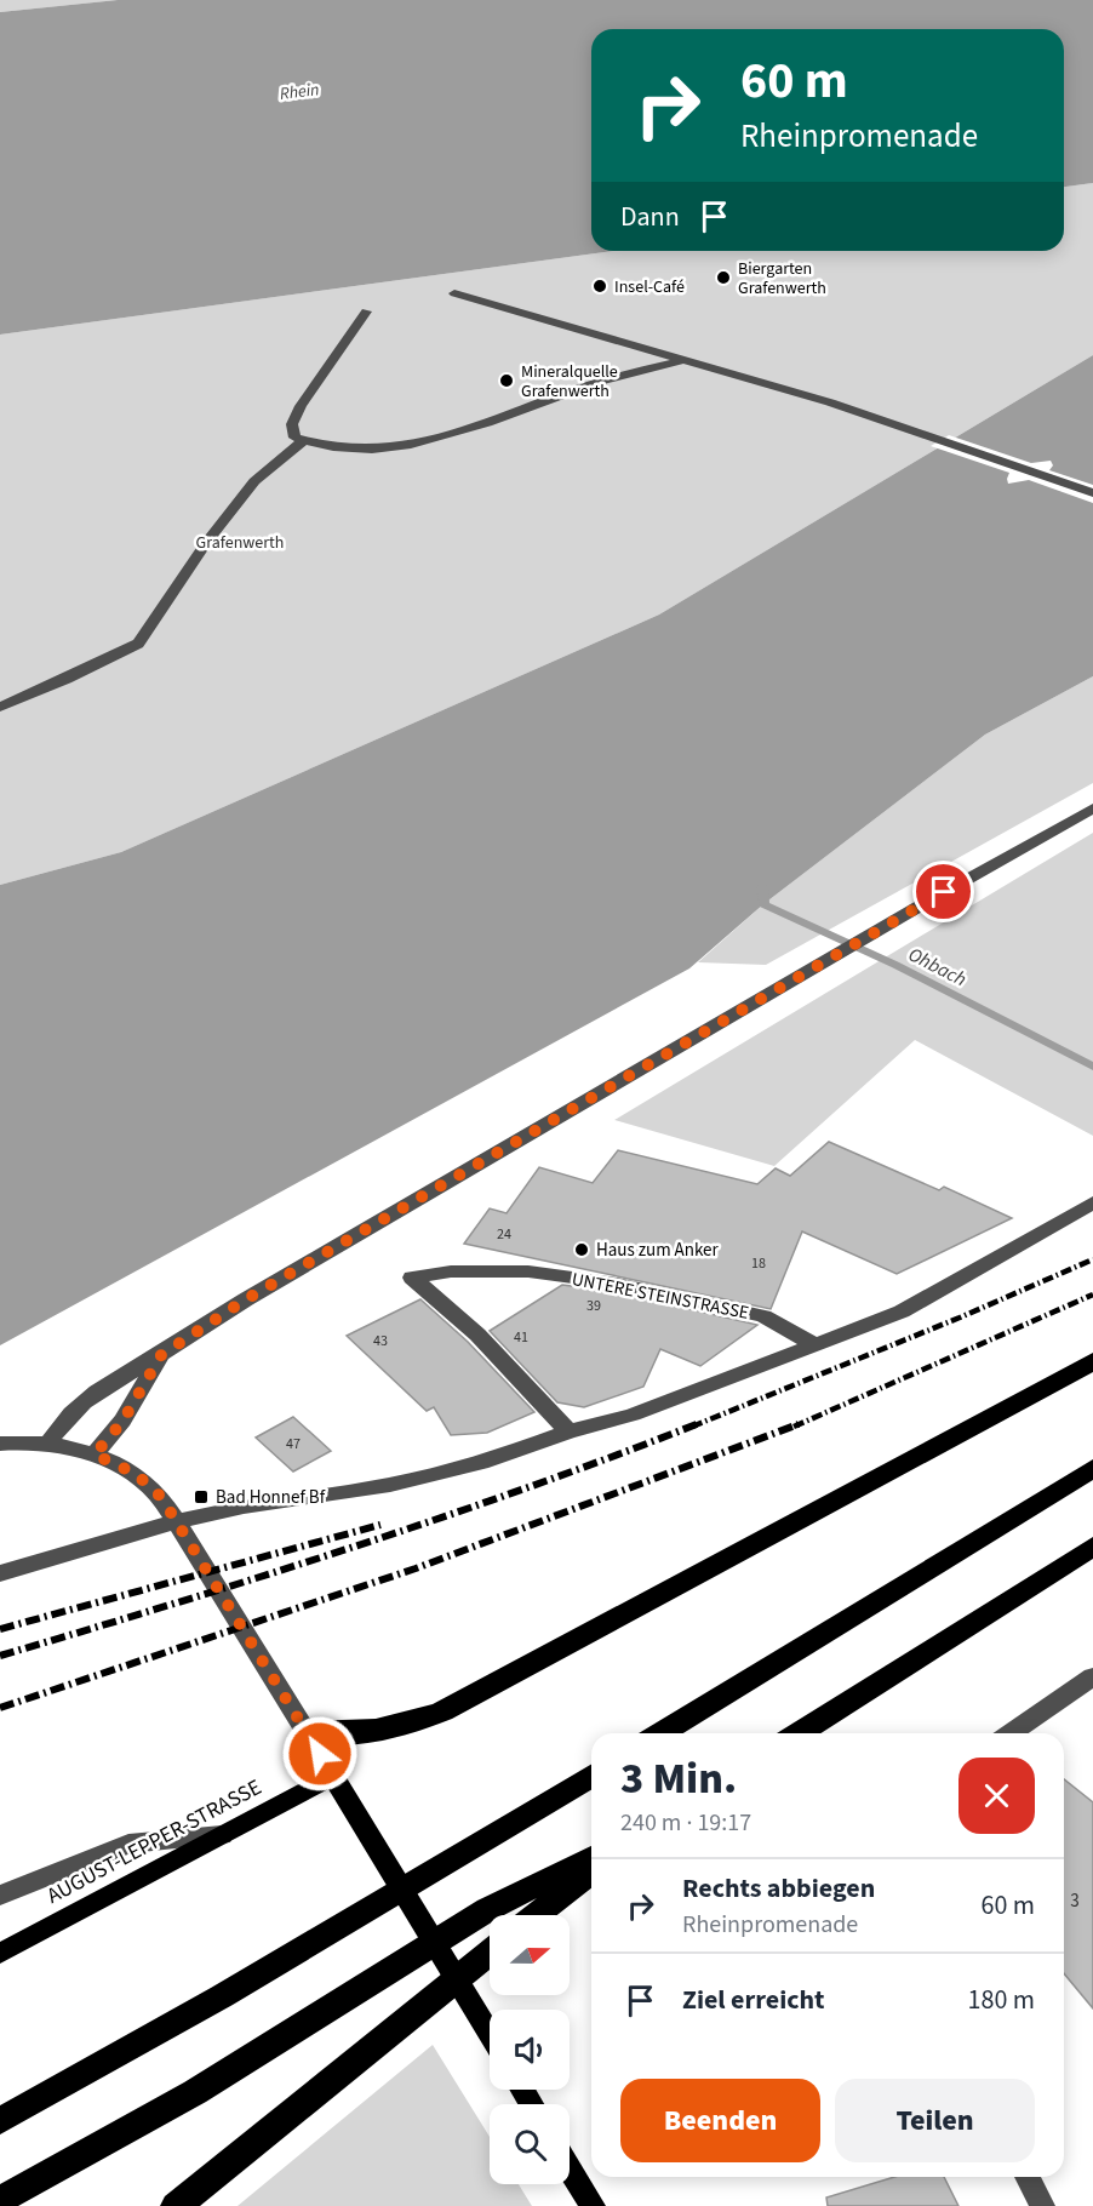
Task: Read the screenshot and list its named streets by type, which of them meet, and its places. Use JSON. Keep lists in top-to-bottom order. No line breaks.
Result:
{"streets":{"main road":["AUGUST-LEPPER-STRASSE"],"street":["UNTERE STEINSTRASSE"]},"water":["Rhein","Ohbach"],"parks":["Grafenwerth"],"places":{"other":["Biergarten Grafenwerth","Insel-Café","Mineralquelle Grafenwerth","Haus zum Anker"],"transit":["Bad Honnef Bf"]},"house_numbers":["24","18","39","41","43","47","3"],"north":"right","page":{"turn":["60 m","Rheinpromenade"],"then":"Dann","heading":["3 Min.","240 m · 19:17"],"list":[{"name":"Rechts abbiegen","note":"Rheinpromenade","value":"60 m"},{"name":"Ziel erreicht","value":"180 m"}],"buttons":["Beenden","Teilen"]}}
